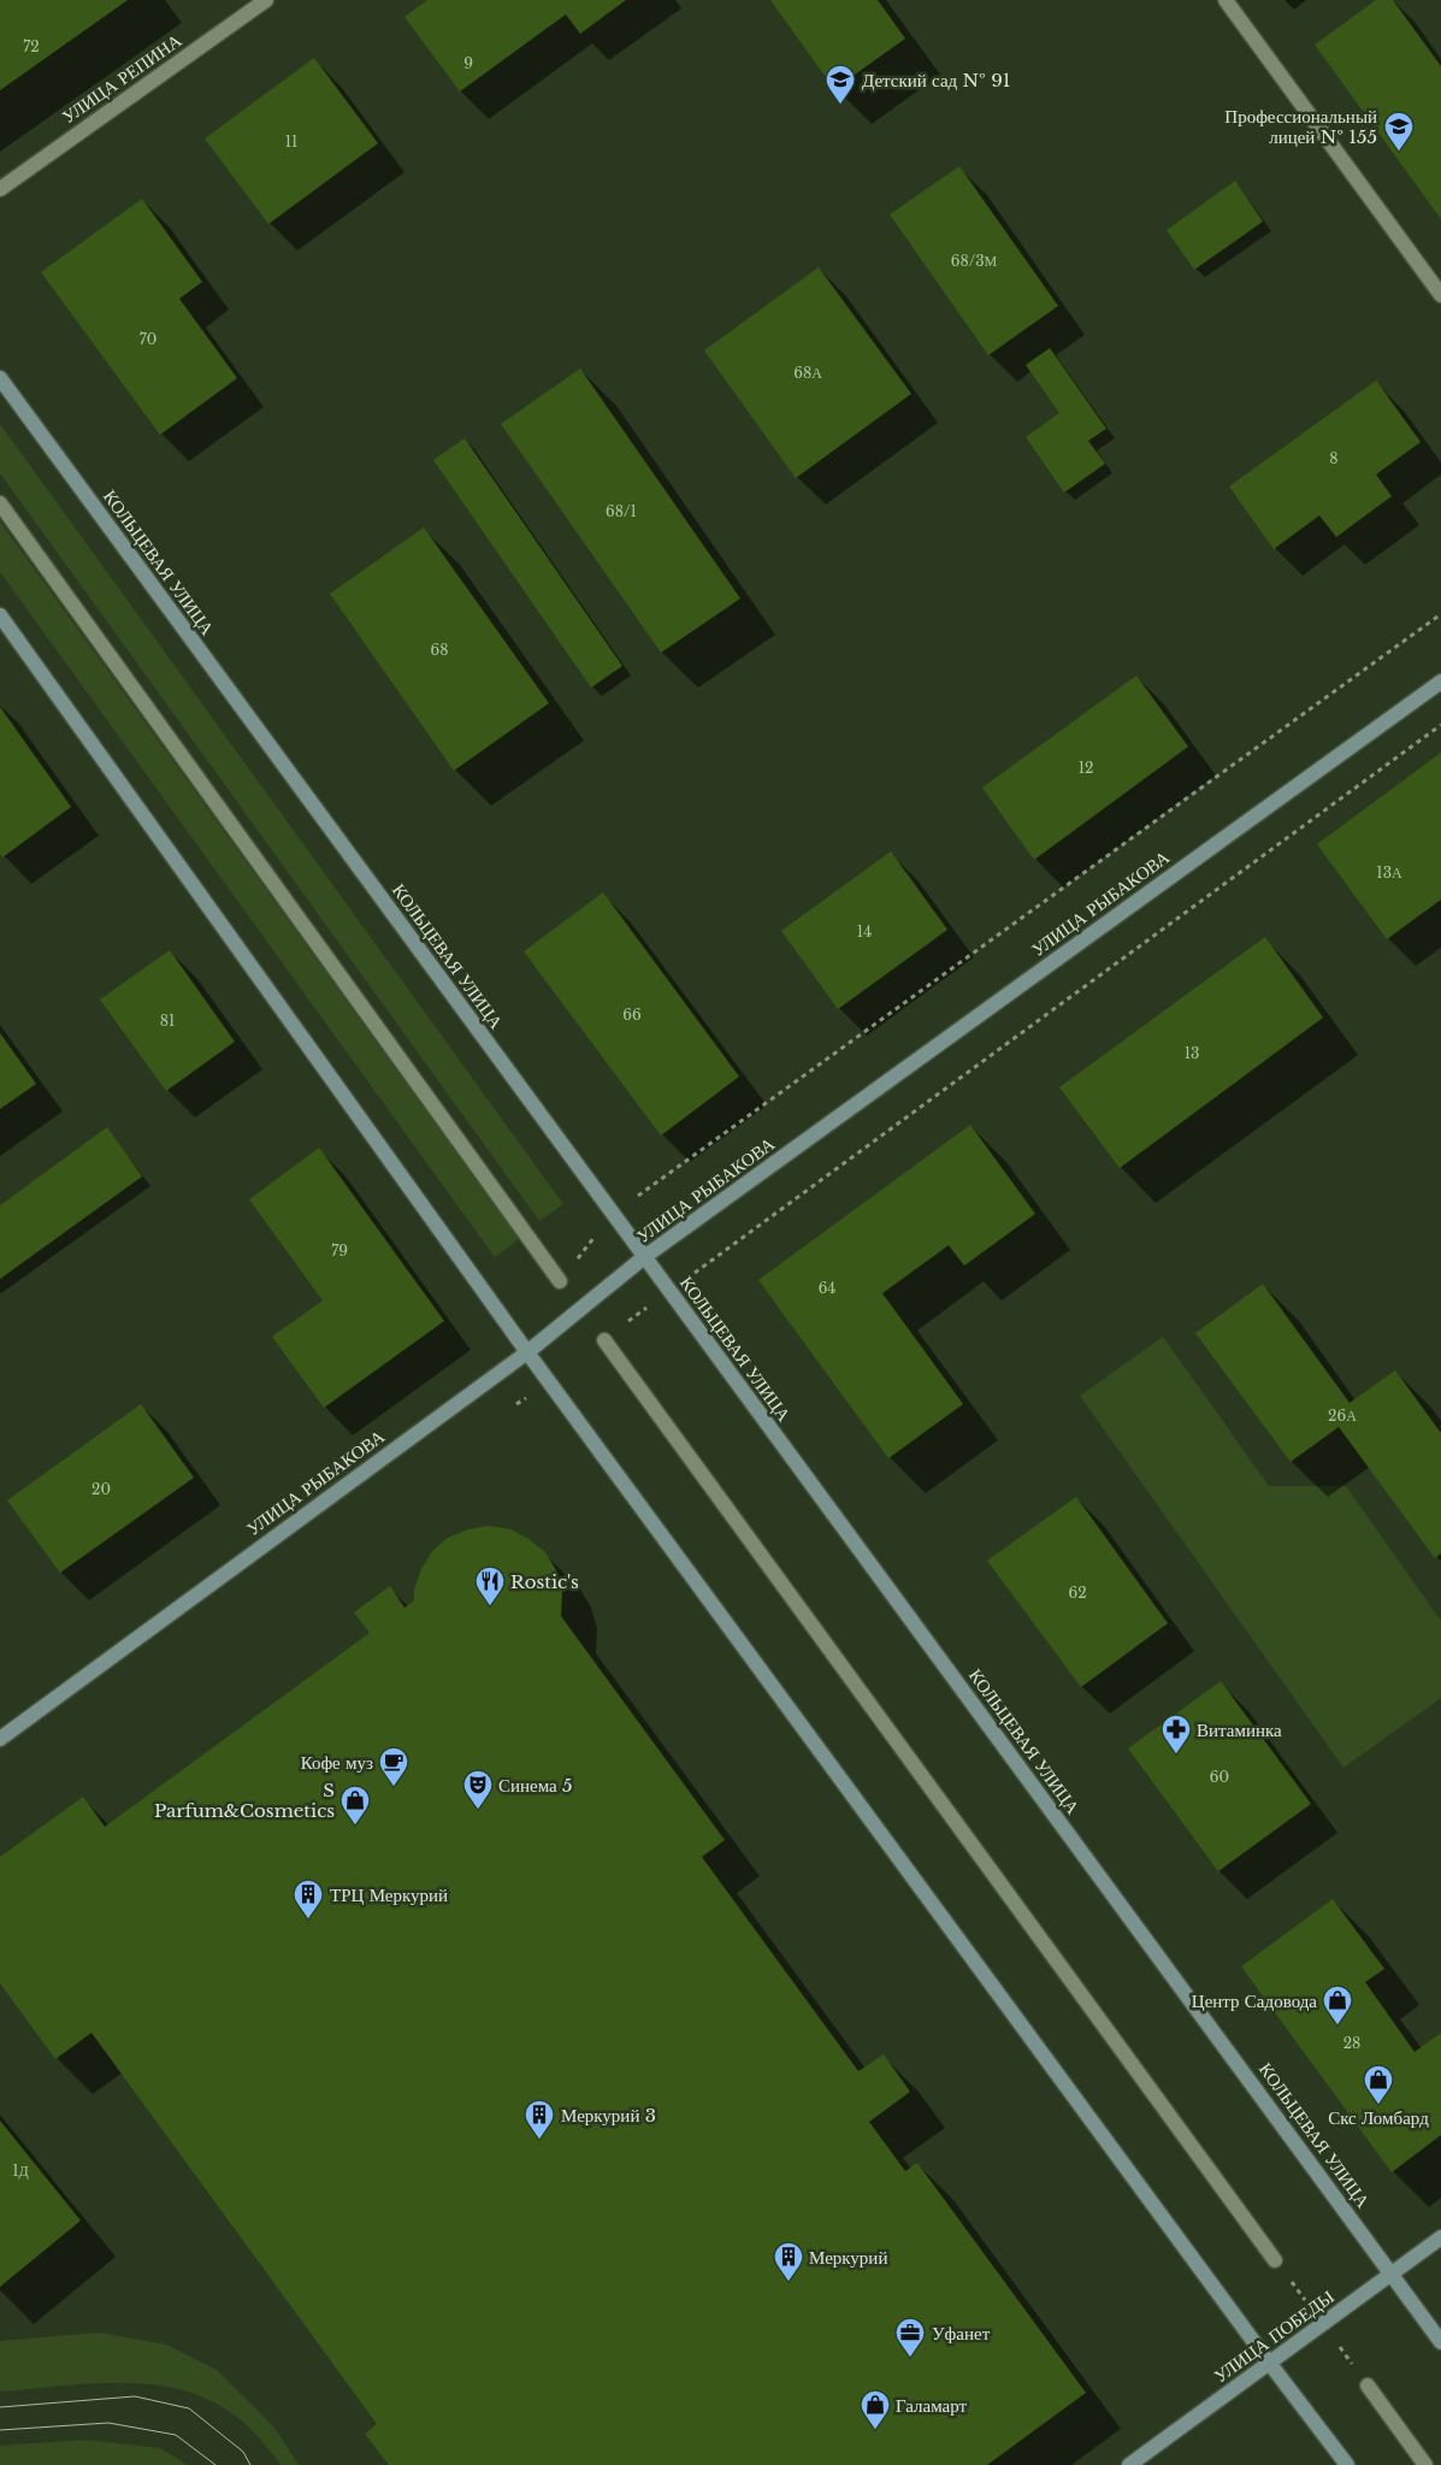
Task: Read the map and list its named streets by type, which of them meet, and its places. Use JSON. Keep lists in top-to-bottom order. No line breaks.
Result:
{"streets":{"main road":["КОЛЬЦЕВАЯ УЛИЦА","УЛИЦА РЫБАКОВА","УЛИЦА ПОБЕДЫ"],"street":["УЛИЦА РЕПИНА"]},"crossings":[["КОЛЬЦЕВАЯ УЛИЦА","УЛИЦА РЫБАКОВА"],["КОЛЬЦЕВАЯ УЛИЦА","УЛИЦА ПОБЕДЫ"]],"places":{"school or university":["Детский сад № 91","Профессиональный лицей № 155"],"restaurant":["Rostic's"],"pharmacy":["Витаминка"],"cafe":["Кофе муз"],"theatre":["Синема 5"],"shop":["S Parfum&Cosmetics","Центр Садовода","Скс Ломбард","Галамарт"],"building":["ТРЦ Меркурий","Меркурий 3","Меркурий"],"office":["Уфанет"]},"house_numbers":["72","9","11","68/3М","70","68А","8","68/1","68","12","13А","14","66","81","13","79","64","26А","20","62","60","28","1Д"]}
